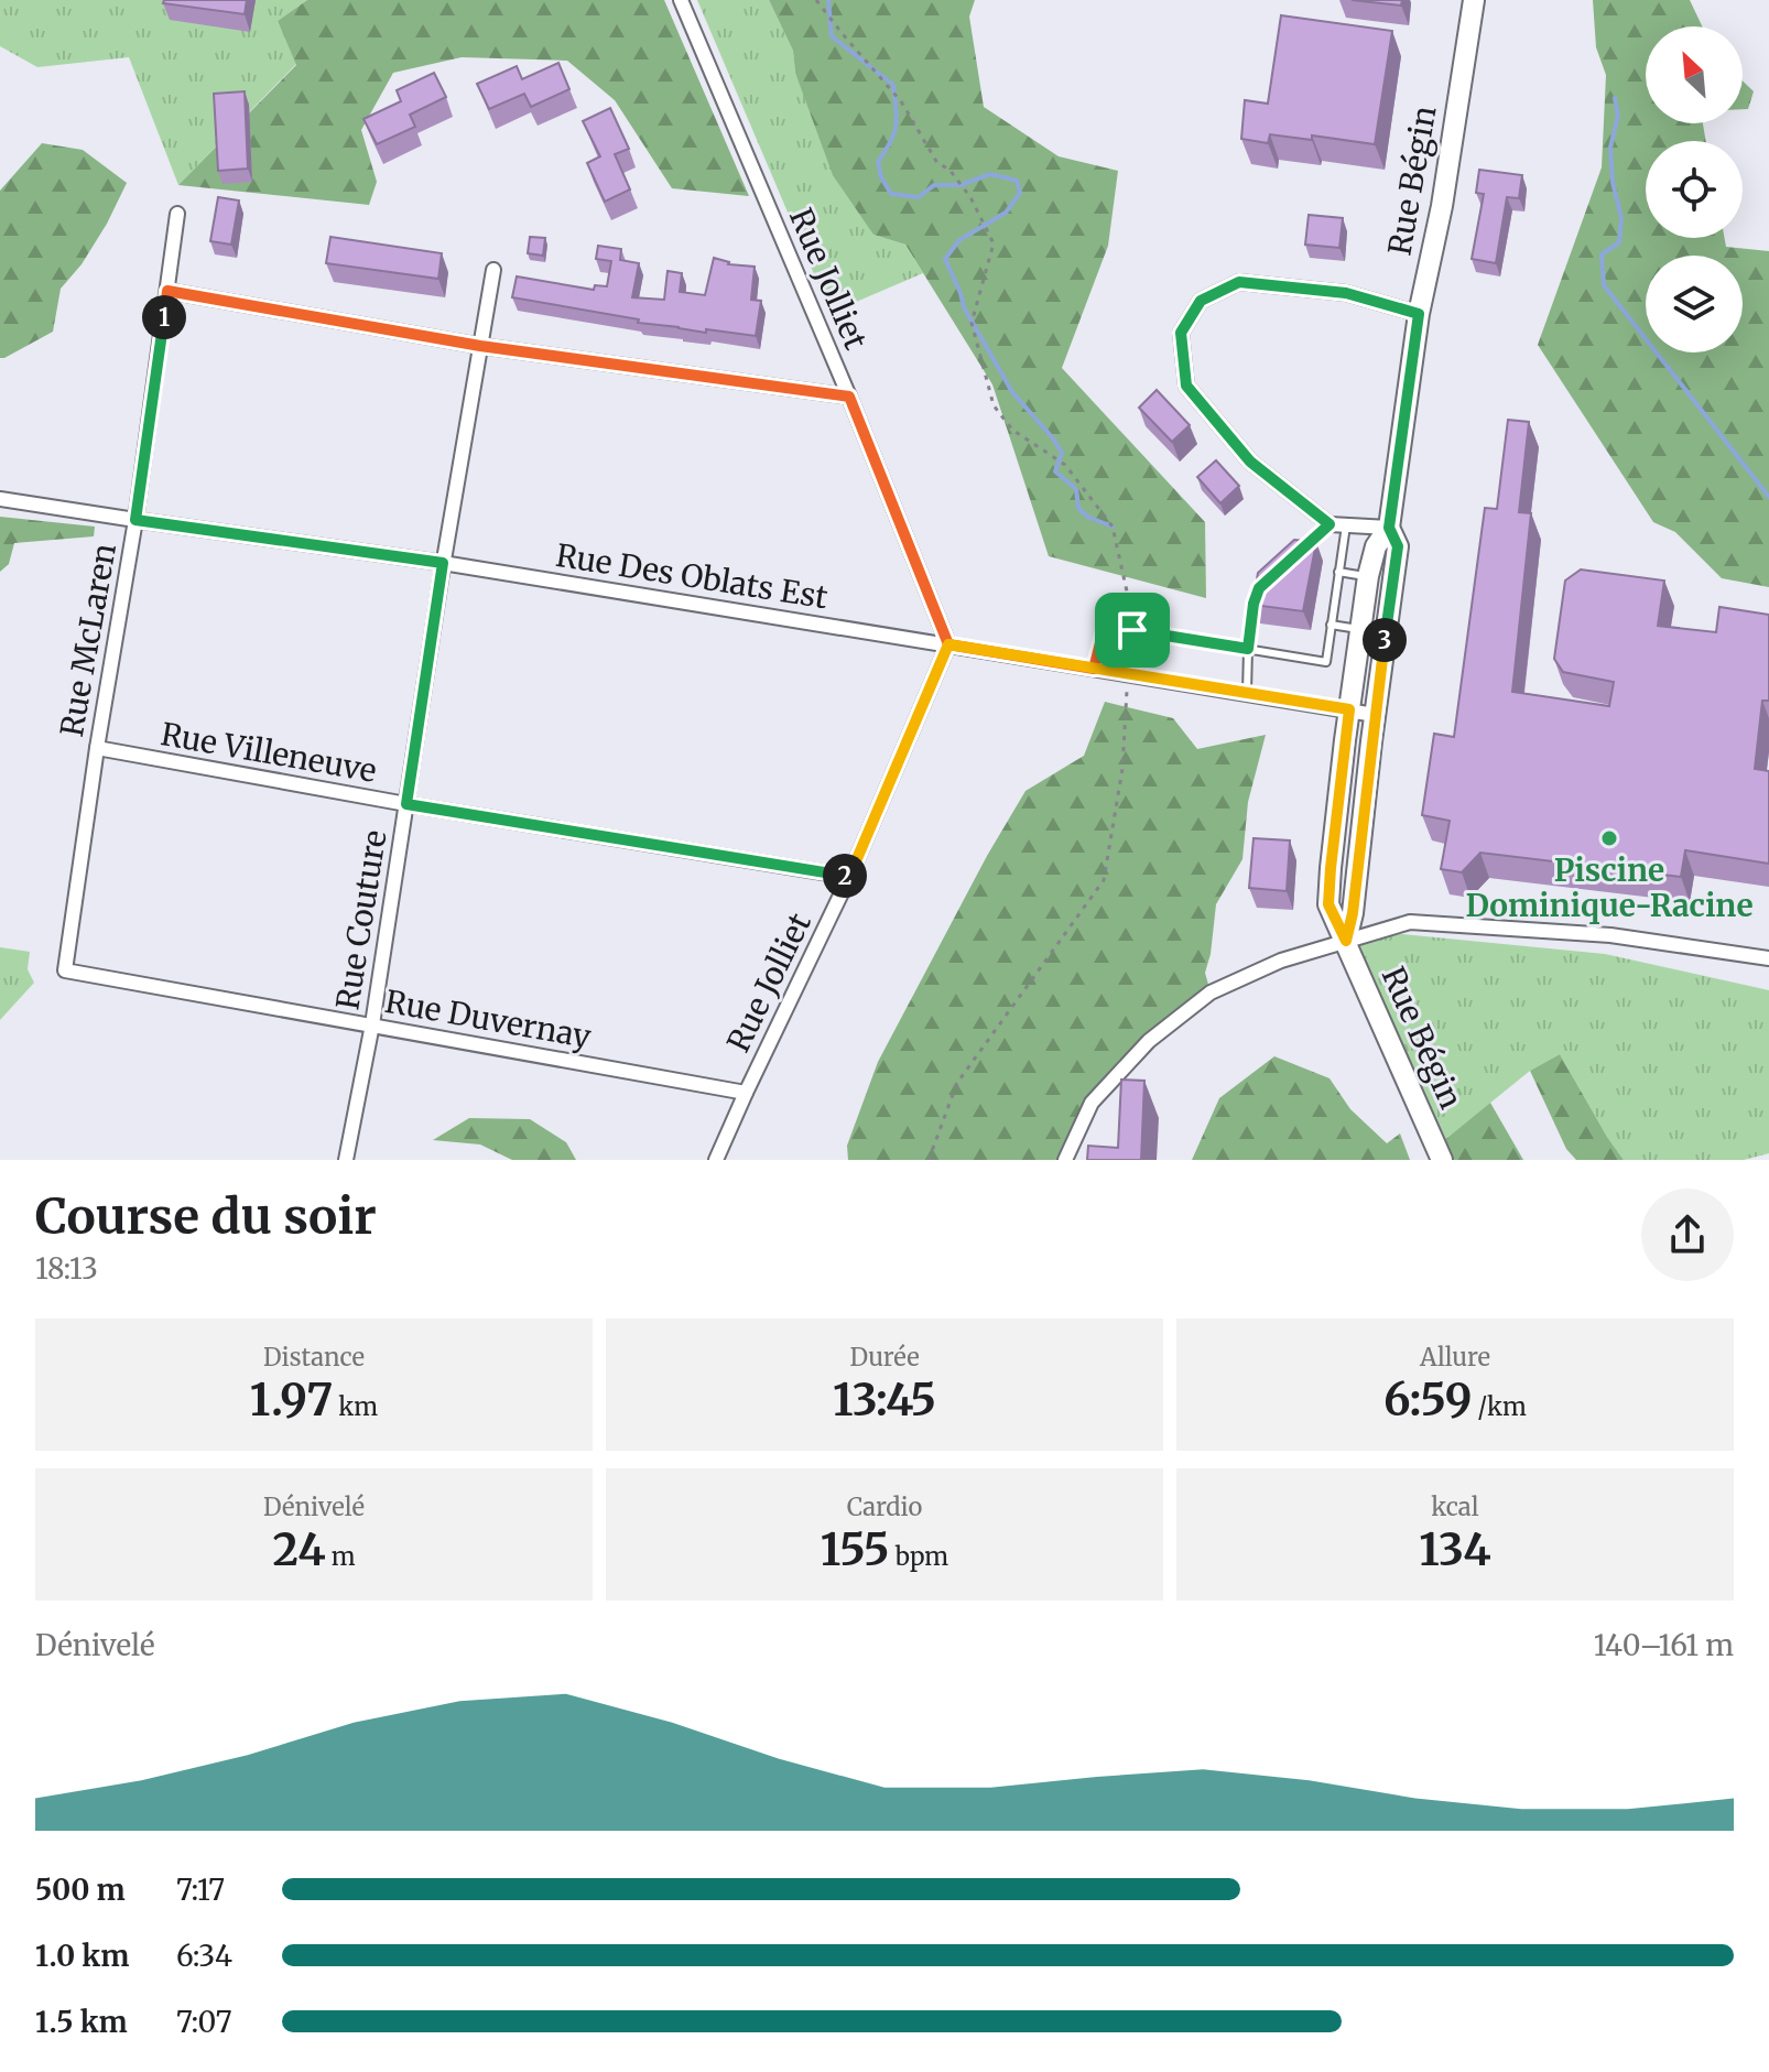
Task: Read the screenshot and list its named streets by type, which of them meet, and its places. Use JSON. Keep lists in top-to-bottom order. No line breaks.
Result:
{"streets":{"street":["Rue Bégin","Rue Jolliet","Rue Des Oblats Est","Rue McLaren","Rue Villeneuve","Rue Couture","Rue Duvernay"]},"crossings":[["Rue Bégin","Rue Des Oblats Est"],["Rue Jolliet","Rue Des Oblats Est"],["Rue Jolliet","Rue Villeneuve"],["Rue Jolliet","Rue Duvernay"],["Rue Des Oblats Est","Rue McLaren"],["Rue Des Oblats Est","Rue Couture"],["Rue McLaren","Rue Villeneuve"],["Rue McLaren","Rue Duvernay"],["Rue Villeneuve","Rue Couture"],["Rue Couture","Rue Duvernay"]],"places":["Piscine Dominique-Racine"],"north":"top left","page":{"pins":["1","3","2"],"heading":["Course du soir","18:13"],"stats":[["Distance","1.97 km"],["Durée","13:45"],["Allure","6:59 /km"],["Dénivelé","24 m"],["Cardio","155 bpm"],["kcal","134"]],"chart":["Dénivelé","140–161 m"],"list":[{"name":"500 m","note":"7:17"},{"name":"1.0 km","note":"6:34"},{"name":"1.5 km","note":"7:07"}]}}
